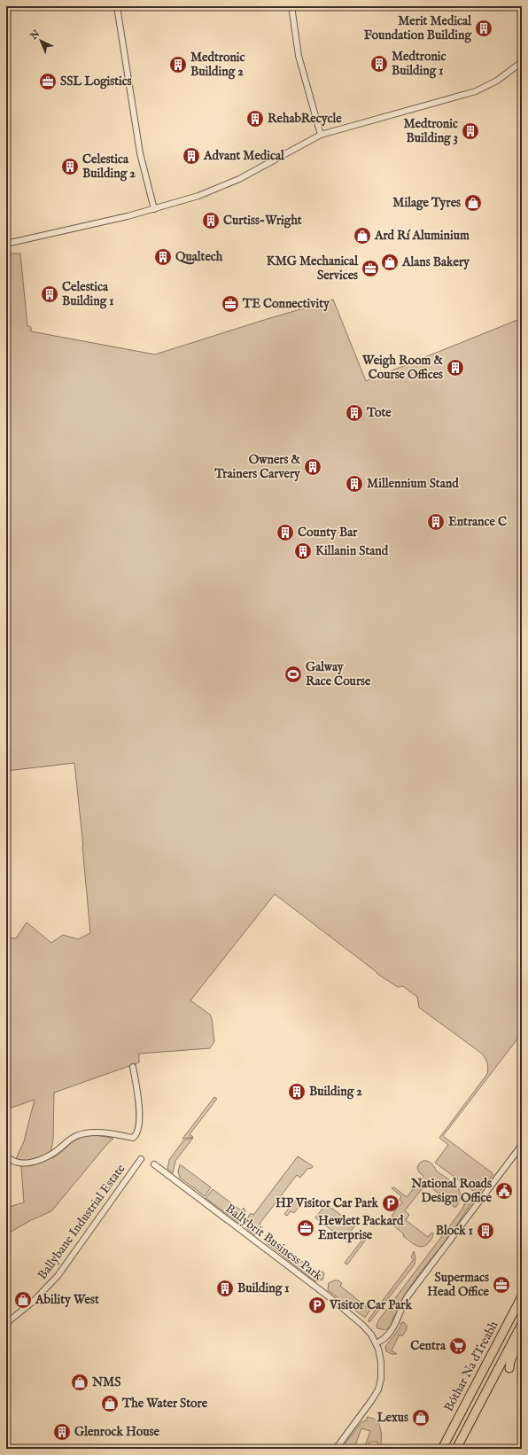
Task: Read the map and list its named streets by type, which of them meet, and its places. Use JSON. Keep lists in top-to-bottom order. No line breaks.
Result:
{"streets":{"highway":["Bóthar Na dTreabh"],"street":["Ballybane Industrial Estate","Ballybrit Business Park"]},"places":{"building":["Merit Medical Foundation Building","Medtronic Building 1","Medtronic Building 2","RehabRecycle","Medtronic Building 3","Advant Medical","Celestica Building 2","Curtiss-Wright","Qualtech","Celestica Building 1","Weigh Room & Course Offices","Tote","Owners & Trainers Carvery","Millennium Stand","Entrance C","County Bar","Killanin Stand","Building 2","Block 1","Building 1","Glenrock House"],"office":["SSL Logistics","KMG Mechanical Services","TE Connectivity","Hewlett Packard Enterprise","Supermacs Head Office"],"shop":["Milage Tyres","Ard Rí Aluminium","Alans Bakery","Ability West","NMS","The Water Store","Lexus"],"sports":["Galway Race Course"],"public building":["National Roads Design Office"],"parking":["HP Visitor Car Park","Visitor Car Park"],"supermarket":["Centra"]},"north":"top left"}
